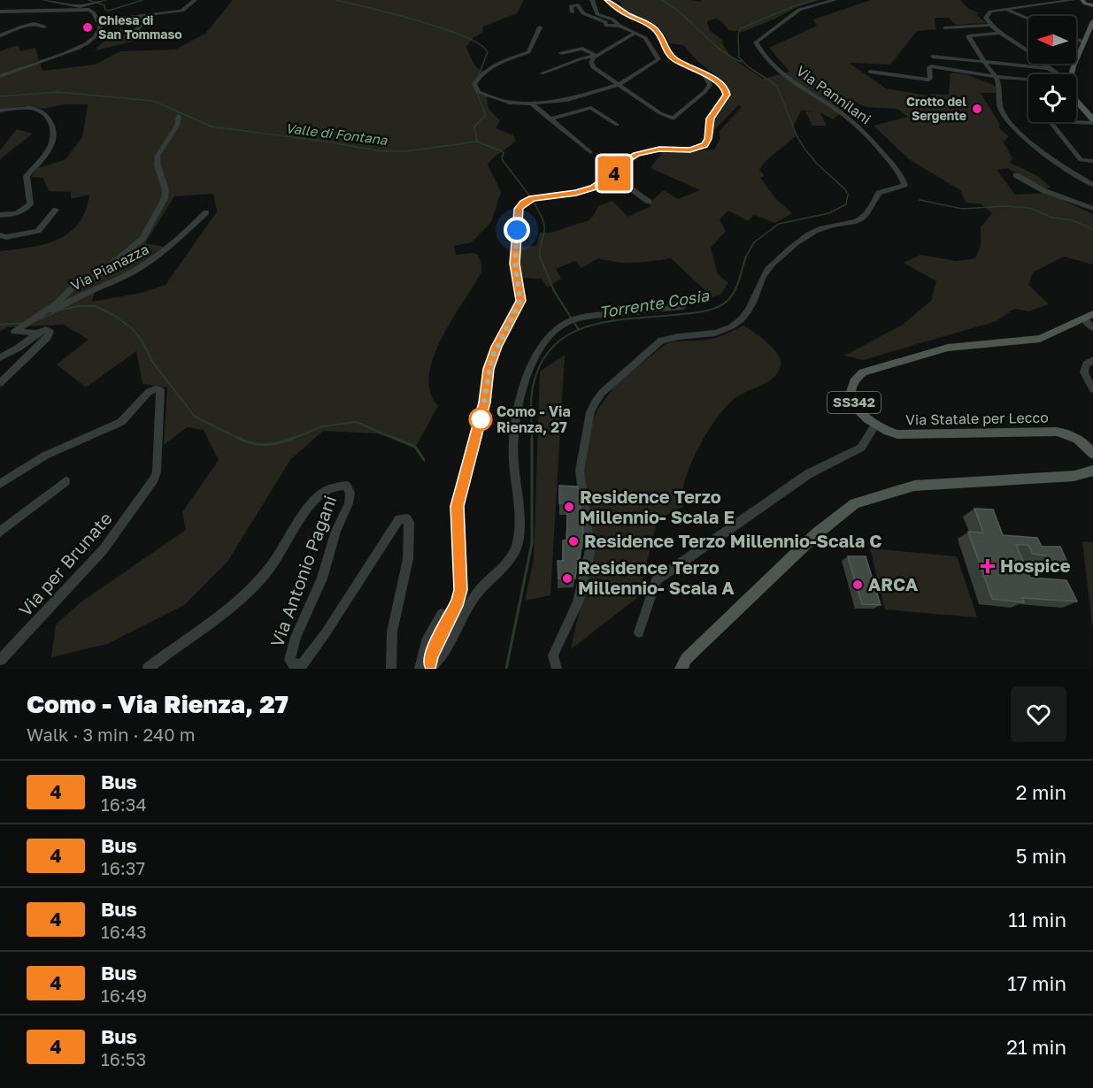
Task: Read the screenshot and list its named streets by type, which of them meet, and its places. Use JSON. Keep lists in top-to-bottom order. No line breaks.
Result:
{"streets":{"main road":["SS342","Via Statale per Lecco"],"street":["Via Pannilani","Via Pianazza","Via per Brunate","Via Antonio Pagani"]},"crossings":[["SS342","Via Statale per Lecco"]],"water":["Valle di Fontana","Torrente Cosia"],"places":{"other":["Chiesa di San Tommaso","Crotto del Sergente","Como - Via Rienza, 27","Residence Terzo Millennio- Scala E","Residence Terzo Millennio-Scala C","Residence Terzo Millennio- Scala A","ARCA"],"health":["Hospice"]},"lines":["bus line 4"],"north":"left","page":{"on_map":"4","heading":["Como - Via Rienza, 27","Walk · 3 min · 240 m"],"list":[{"mark":"4","name":"Bus","note":"16:34","value":"2 min"},{"mark":"4","name":"Bus","note":"16:37","value":"5 min"},{"mark":"4","name":"Bus","note":"16:43","value":"11 min"},{"mark":"4","name":"Bus","note":"16:49","value":"17 min"},{"mark":"4","name":"Bus","note":"16:53","value":"21 min"}]}}
